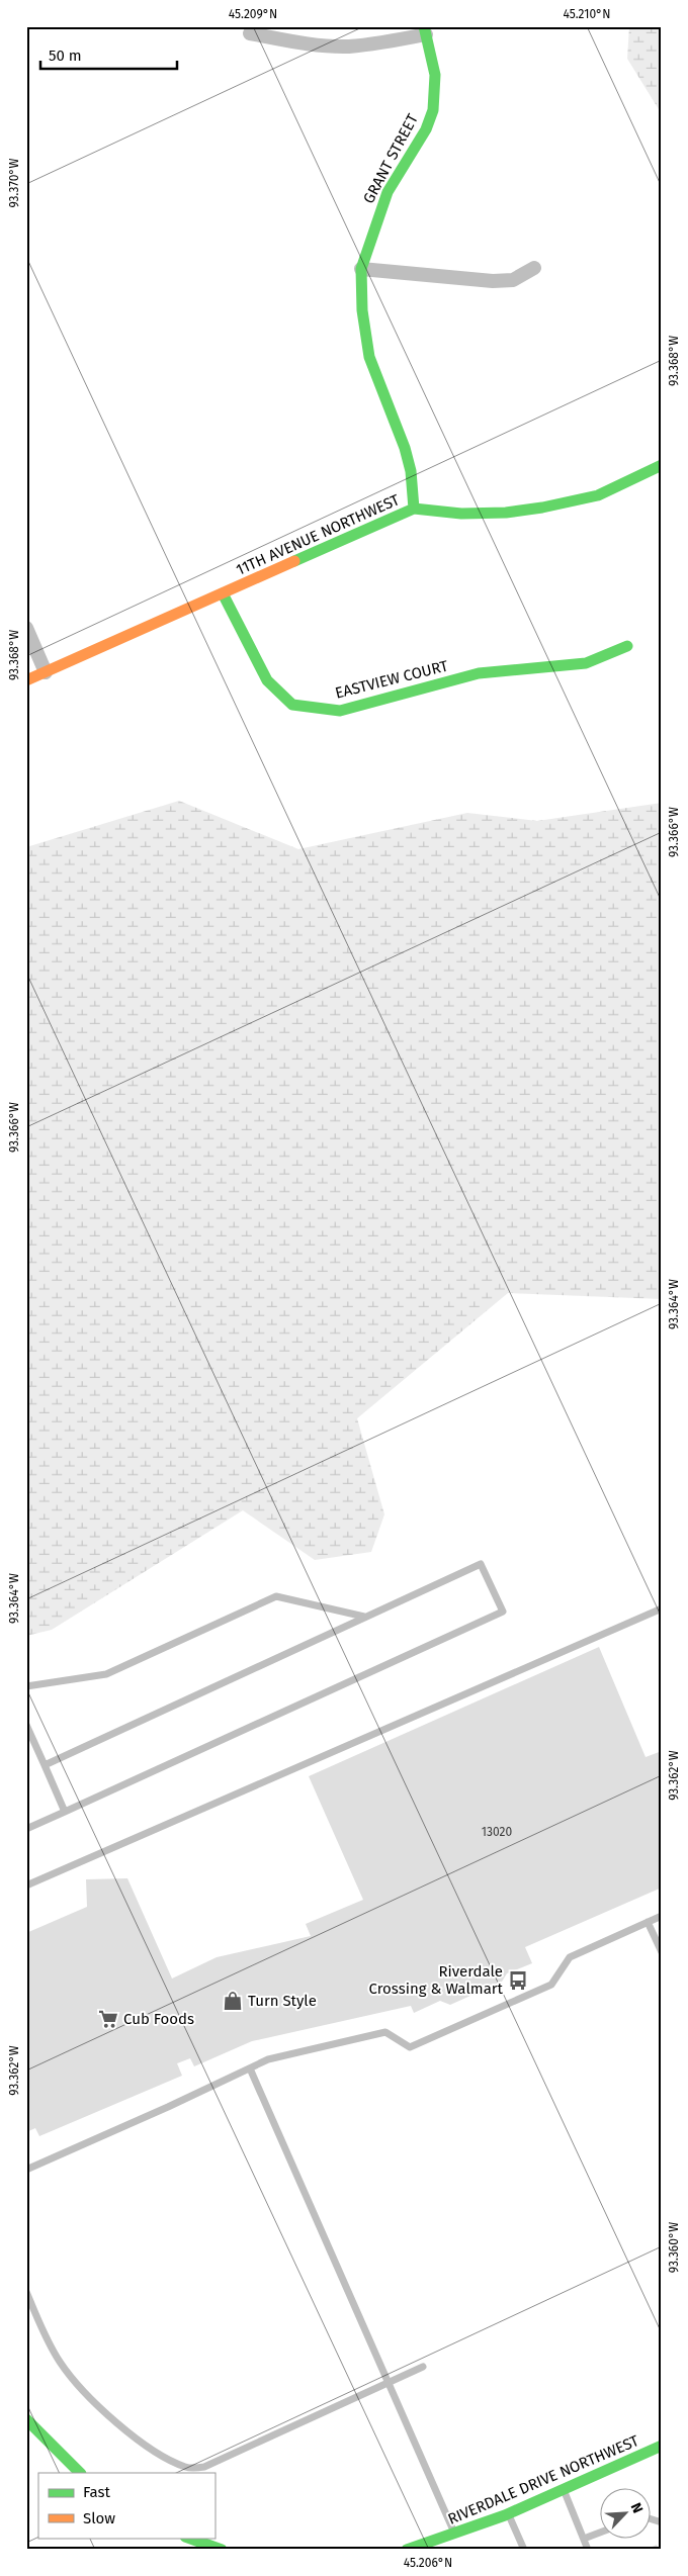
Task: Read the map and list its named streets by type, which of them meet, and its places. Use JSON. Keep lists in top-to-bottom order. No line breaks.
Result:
{"streets":{"street":["GRANT STREET","11TH AVENUE NORTHWEST","EASTVIEW COURT","RIVERDALE DRIVE NORTHWEST"]},"crossings":[["GRANT STREET","11TH AVENUE NORTHWEST"],["11TH AVENUE NORTHWEST","EASTVIEW COURT"]],"places":{"bus stop":["Riverdale Crossing & Walmart"],"shop":["Turn Style"],"supermarket":["Cub Foods"]},"house_numbers":["13020"],"legend":["Fast","Slow"],"scale_bar":"50 m","north":"top right","coordinates":["45.209°N","45.210°N","93.370°W","93.368°W","93.366°W","93.364°W","93.362°W","93.360°W","45.206°N"]}
